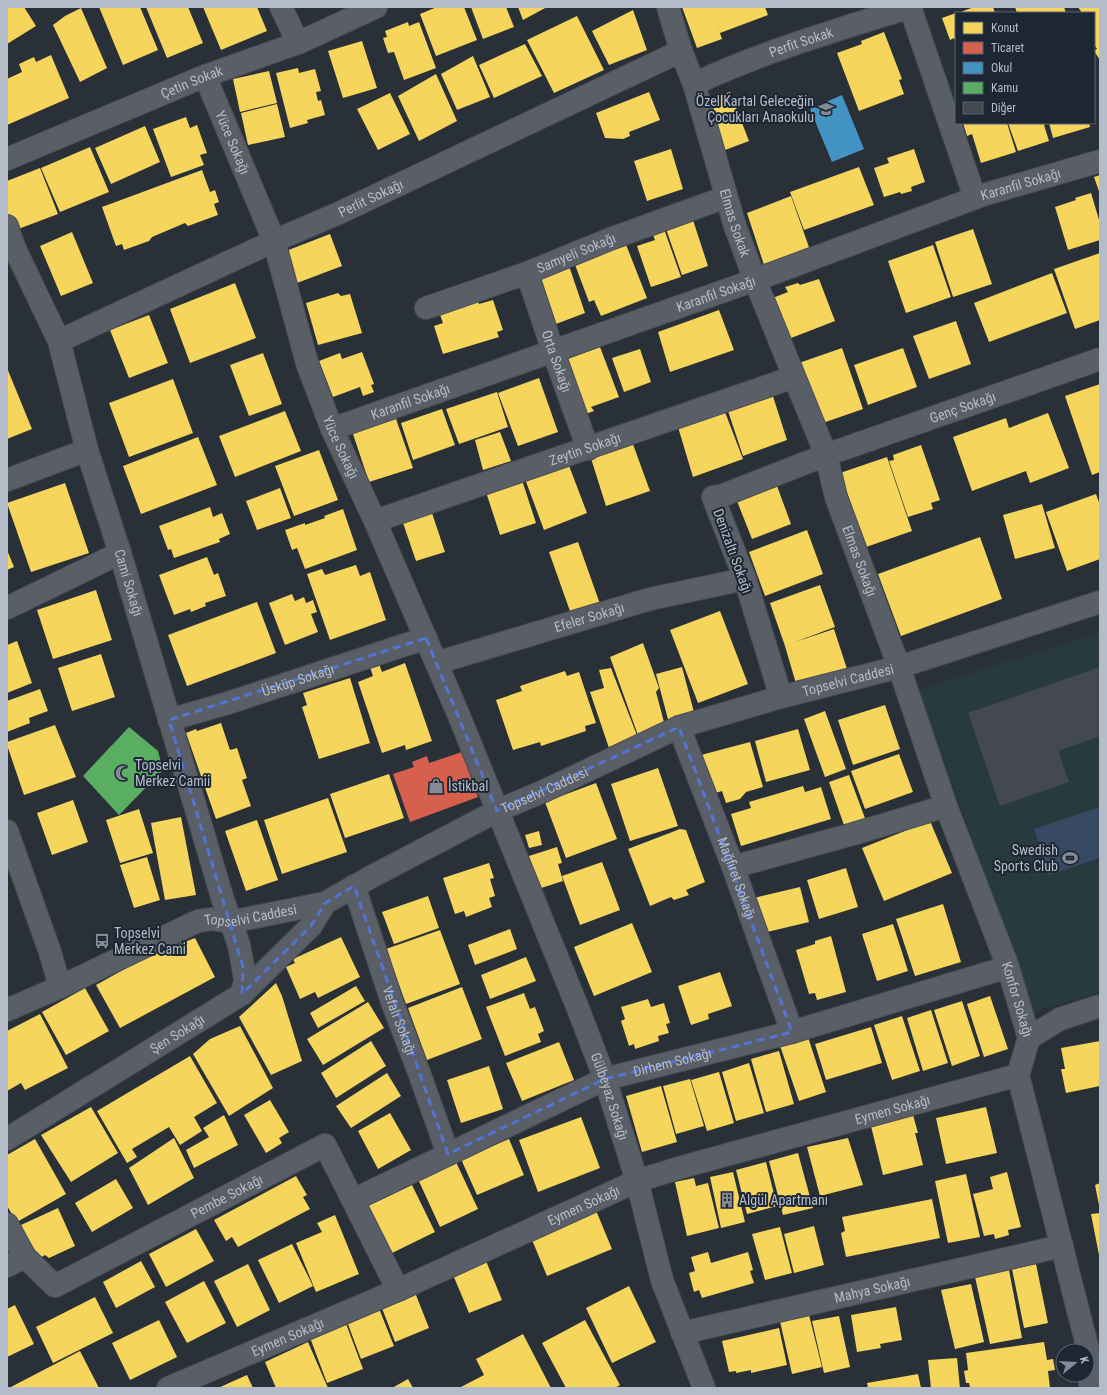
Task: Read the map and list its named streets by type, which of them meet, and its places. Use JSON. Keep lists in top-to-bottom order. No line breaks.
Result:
{"streets":{"street":["Perfit Sokak","Çetin Sokak","Yüce Sokağı","Karanfil Sokağı","Perlit Sokağı","Elmas Sokak","Samyeli Sokağı","Orta Sokağı","Genç Sokağı","Zeytin Sokağı","Denizaltı Sokağı","Elmas Sokağı","Cami Sokağı","Efeler Sokağı","Topselvi Caddesi","Üsküp Sokağı","Mağfiret Sokağı","Konfor Sokağı","Vefalı Sokağı","Şen Sokağı","Dirhem Sokağı","Gülbeyaz Sokağı","Eymen Sokağı","Pembe Sokağı","Mahya Sokağı"]},"crossings":[["Perfit Sokak","Elmas Sokak"],["Çetin Sokak","Yüce Sokağı"],["Yüce Sokağı","Karanfil Sokağı"],["Yüce Sokağı","Perlit Sokağı"],["Yüce Sokağı","Zeytin Sokağı"],["Yüce Sokağı","Efeler Sokağı"],["Yüce Sokağı","Topselvi Caddesi"],["Yüce Sokağı","Üsküp Sokağı"],["Yüce Sokağı","Gülbeyaz Sokağı"],["Karanfil Sokağı","Elmas Sokak"],["Karanfil Sokağı","Orta Sokağı"],["Perlit Sokağı","Elmas Sokak"],["Perlit Sokağı","Cami Sokağı"],["Elmas Sokak","Samyeli Sokağı"],["Elmas Sokak","Genç Sokağı"],["Elmas Sokak","Zeytin Sokağı"],["Elmas Sokak","Denizaltı Sokağı"],["Elmas Sokak","Elmas Sokağı"],["Samyeli Sokağı","Orta Sokağı"],["Orta Sokağı","Zeytin Sokağı"],["Genç Sokağı","Denizaltı Sokağı"],["Genç Sokağı","Elmas Sokağı"],["Denizaltı Sokağı","Elmas Sokağı"],["Denizaltı Sokağı","Efeler Sokağı"],["Denizaltı Sokağı","Topselvi Caddesi"],["Elmas Sokağı","Topselvi Caddesi"],["Elmas Sokağı","Konfor Sokağı"],["Cami Sokağı","Topselvi Caddesi"],["Cami Sokağı","Üsküp Sokağı"],["Cami Sokağı","Şen Sokağı"],["Topselvi Caddesi","Mağfiret Sokağı"],["Topselvi Caddesi","Konfor Sokağı"],["Topselvi Caddesi","Vefalı Sokağı"],["Topselvi Caddesi","Şen Sokağı"],["Topselvi Caddesi","Gülbeyaz Sokağı"],["Mağfiret Sokağı","Dirhem Sokağı"],["Konfor Sokağı","Dirhem Sokağı"],["Konfor Sokağı","Eymen Sokağı"],["Vefalı Sokağı","Dirhem Sokağı"],["Dirhem Sokağı","Gülbeyaz Sokağı"],["Dirhem Sokağı","Pembe Sokağı"],["Gülbeyaz Sokağı","Eymen Sokağı"],["Gülbeyaz Sokağı","Mahya Sokağı"],["Eymen Sokağı","Pembe Sokağı"]],"places":{"school or university":["Özel Kartal Geleceğin Çocukları Anaokulu"],"mosque":["Topselvi Merkez Camii"],"shop":["İstikbal"],"sports":["Swedish Sports Club"],"bus stop":["Topselvi̇ Merkez Cami̇"],"building":["Algül Apartmanı"]},"legend":["Konut","Ticaret","Okul","Kamu","Diğer"],"north":"right"}
